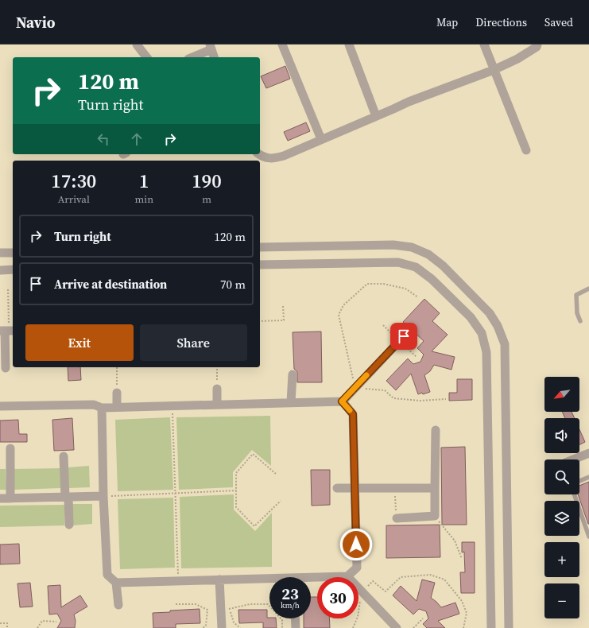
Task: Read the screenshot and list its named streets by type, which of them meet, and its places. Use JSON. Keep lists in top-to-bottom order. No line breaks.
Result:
{"north":"bottom left","page":{"header":"Navio","nav":["Map","Directions","Saved"],"turn":["120 m","Turn right"],"eta":["17:30","Arrival","1","min","190","m"],"list":[{"name":"Turn right","value":"120 m"},{"name":"Arrive at destination","value":"70 m"}],"buttons":["Exit","Share"],"map_buttons":["+","−"],"speed":"23 km/h","limit":"30"}}
